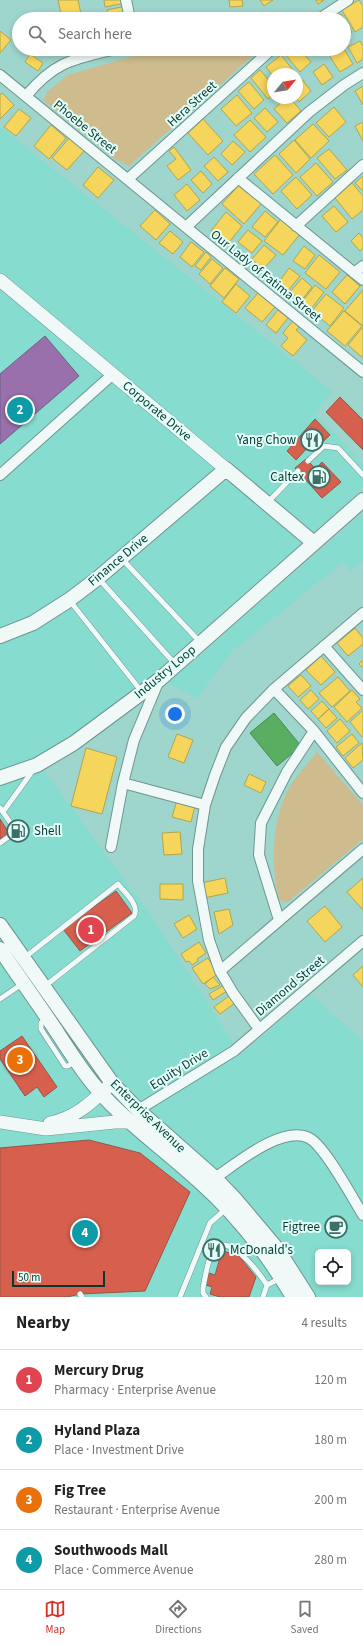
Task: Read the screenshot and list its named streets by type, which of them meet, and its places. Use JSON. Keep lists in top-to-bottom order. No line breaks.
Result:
{"streets":{"main road":["Corporate Drive","Finance Drive","Industry Loop","Enterprise Avenue"],"street":["Hera Street","Phoebe Street","Our Lady of Fatima Street","Diamond Street","Equity Drive"]},"crossings":[["Hera Street","Phoebe Street"],["Phoebe Street","Our Lady of Fatima Street"],["Corporate Drive","Finance Drive"],["Corporate Drive","Industry Loop"],["Diamond Street","Equity Drive"],["Equity Drive","Enterprise Avenue"]],"places":{"restaurant":["Yang Chow","McDonald's"],"fuel station":["Caltex","Shell"],"cafe":["Figtree"]},"scale_bar":"50 m","north":"top right","page":{"search":"Search here","pins":["2","1","3","4"],"scale":"50 m","heading":["Nearby","4 results"],"list":[{"mark":"1","name":"Mercury Drug","note":"Pharmacy · Enterprise Avenue","value":"120 m"},{"mark":"2","name":"Hyland Plaza","note":"Place · Investment Drive","value":"180 m"},{"mark":"3","name":"Fig Tree","note":"Restaurant · Enterprise Avenue","value":"200 m"},{"mark":"4","name":"Southwoods Mall","note":"Place · Commerce Avenue","value":"280 m"}],"nav":["Map","Directions","Saved"]}}
